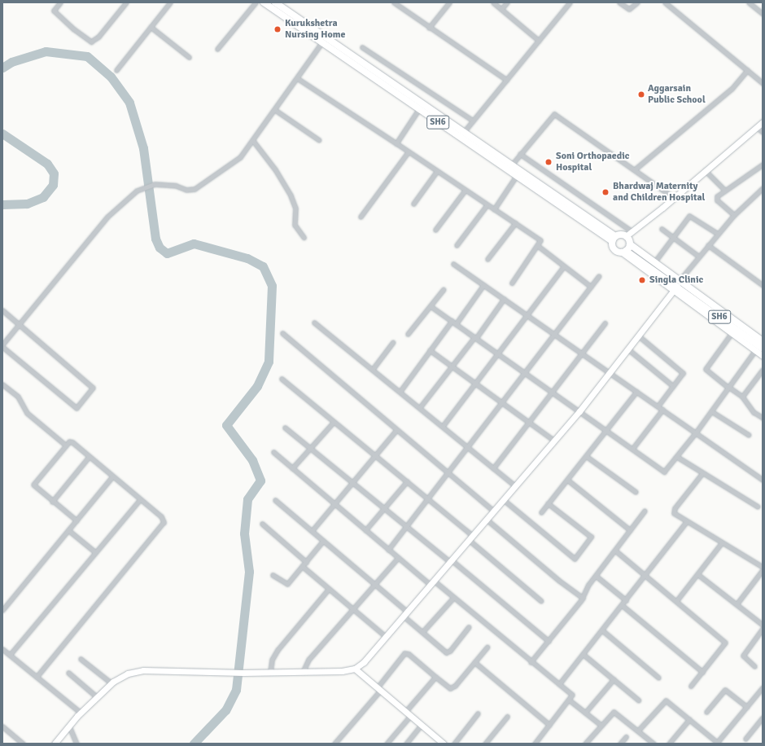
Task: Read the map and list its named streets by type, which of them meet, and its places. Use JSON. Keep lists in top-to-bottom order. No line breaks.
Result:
{"streets":{"main road":["SH6"]},"places":["Kurukshetra Nursing Home","Aggarsain Public School","Soni Orthopaedic Hospital","Bhardwaj Maternity and Children Hospital","Singla Clinic"]}
